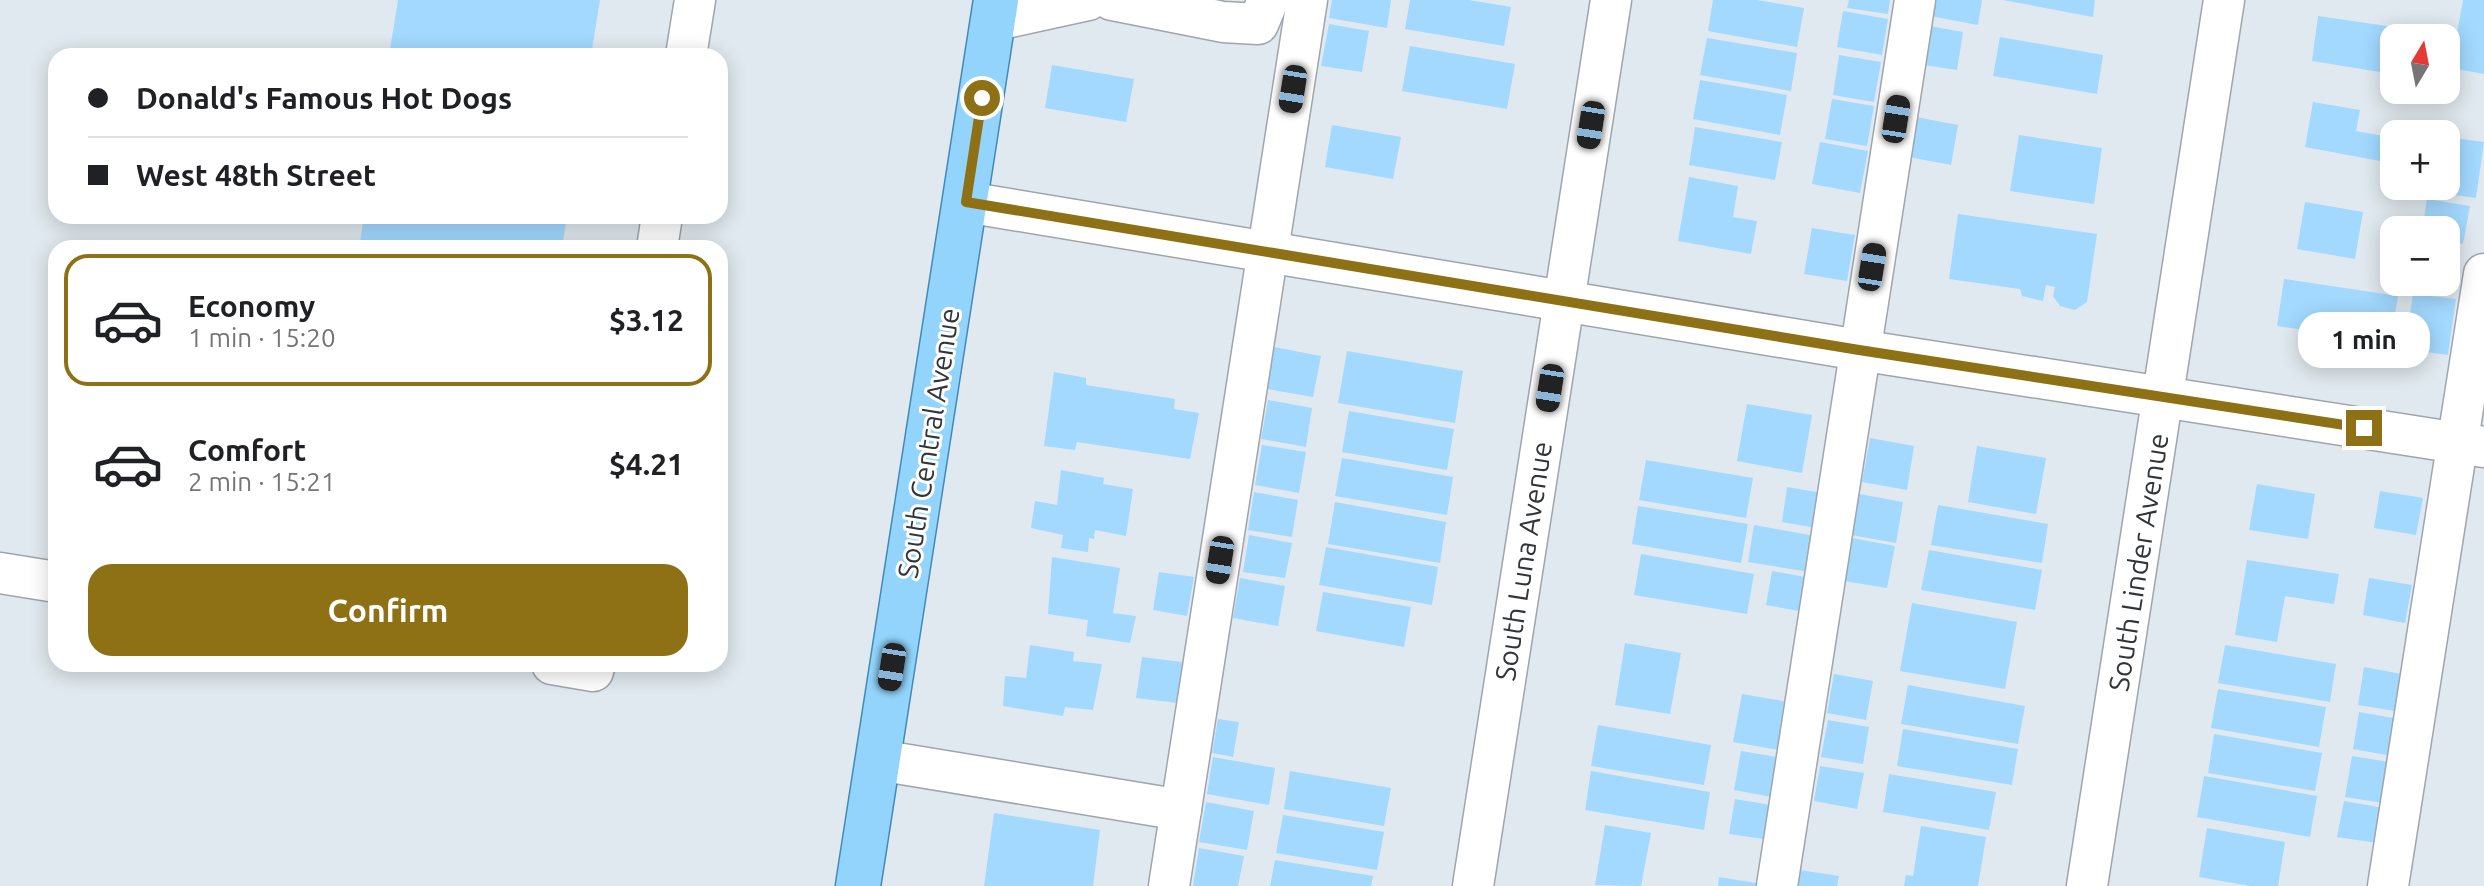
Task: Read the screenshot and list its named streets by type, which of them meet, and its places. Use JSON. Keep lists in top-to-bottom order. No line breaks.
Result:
{"streets":{"main road":["South Central Avenue"],"street":["South Luna Avenue","South Linder Avenue"]},"north":"top","page":{"map_buttons":["+","−"],"banner":["Donald's Famous Hot Dogs","West 48th Street"],"list":[{"name":"Economy","note":"1 min · 15:20","value":"$3.12"},{"name":"Comfort","note":"2 min · 15:21","value":"$4.21"}],"bubble":"1 min","buttons":"Confirm"}}
